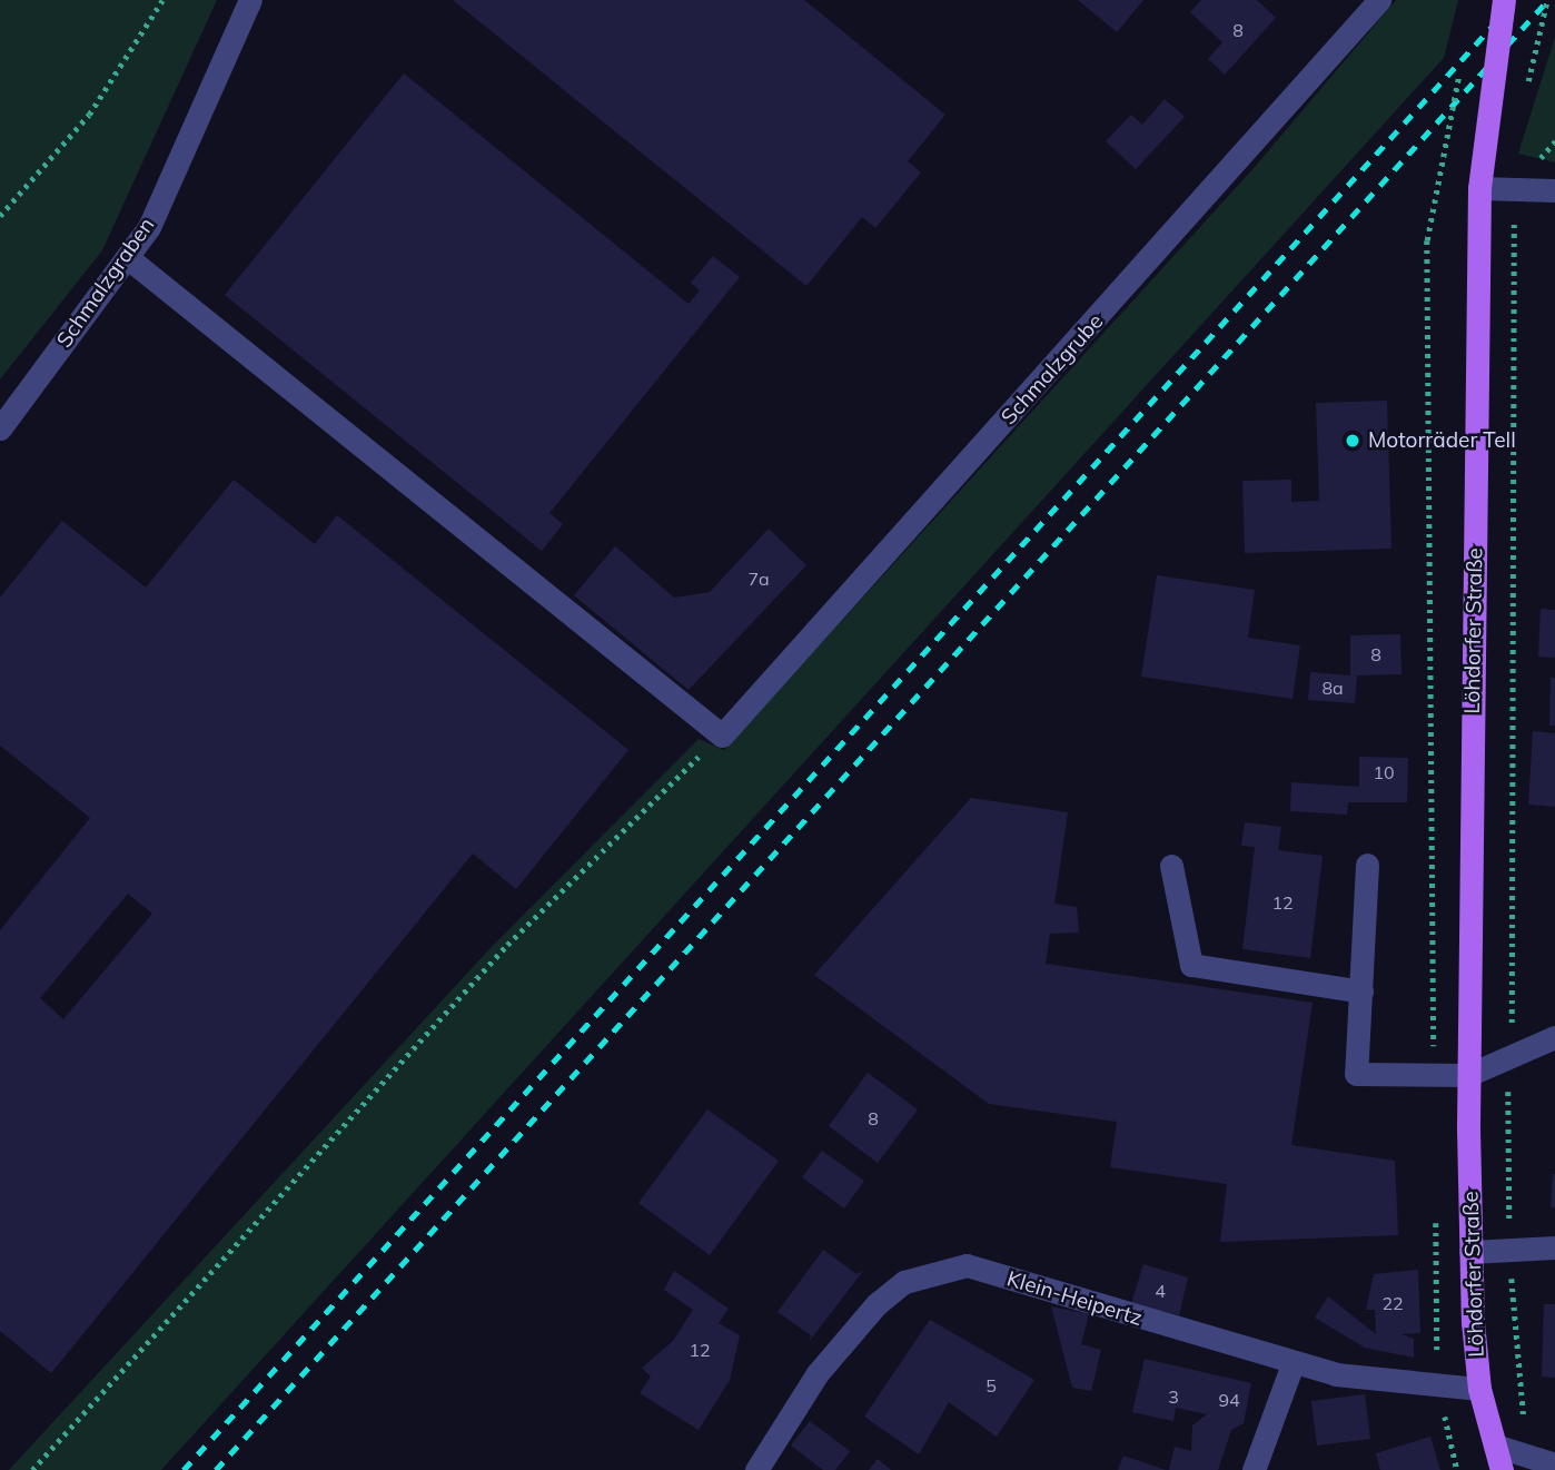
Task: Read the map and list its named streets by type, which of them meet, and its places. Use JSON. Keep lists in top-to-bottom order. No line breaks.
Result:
{"streets":{"main road":["Löhdorfer Straße"],"street":["Schmalzgraben","Schmalzgrube","Klein-Heipertz"]},"crossings":[["Löhdorfer Straße","Klein-Heipertz"]],"places":["Motorräder Tell"],"house_numbers":["8","7a","8","8a","10","12","8","4","22","12","5","3","94"]}
